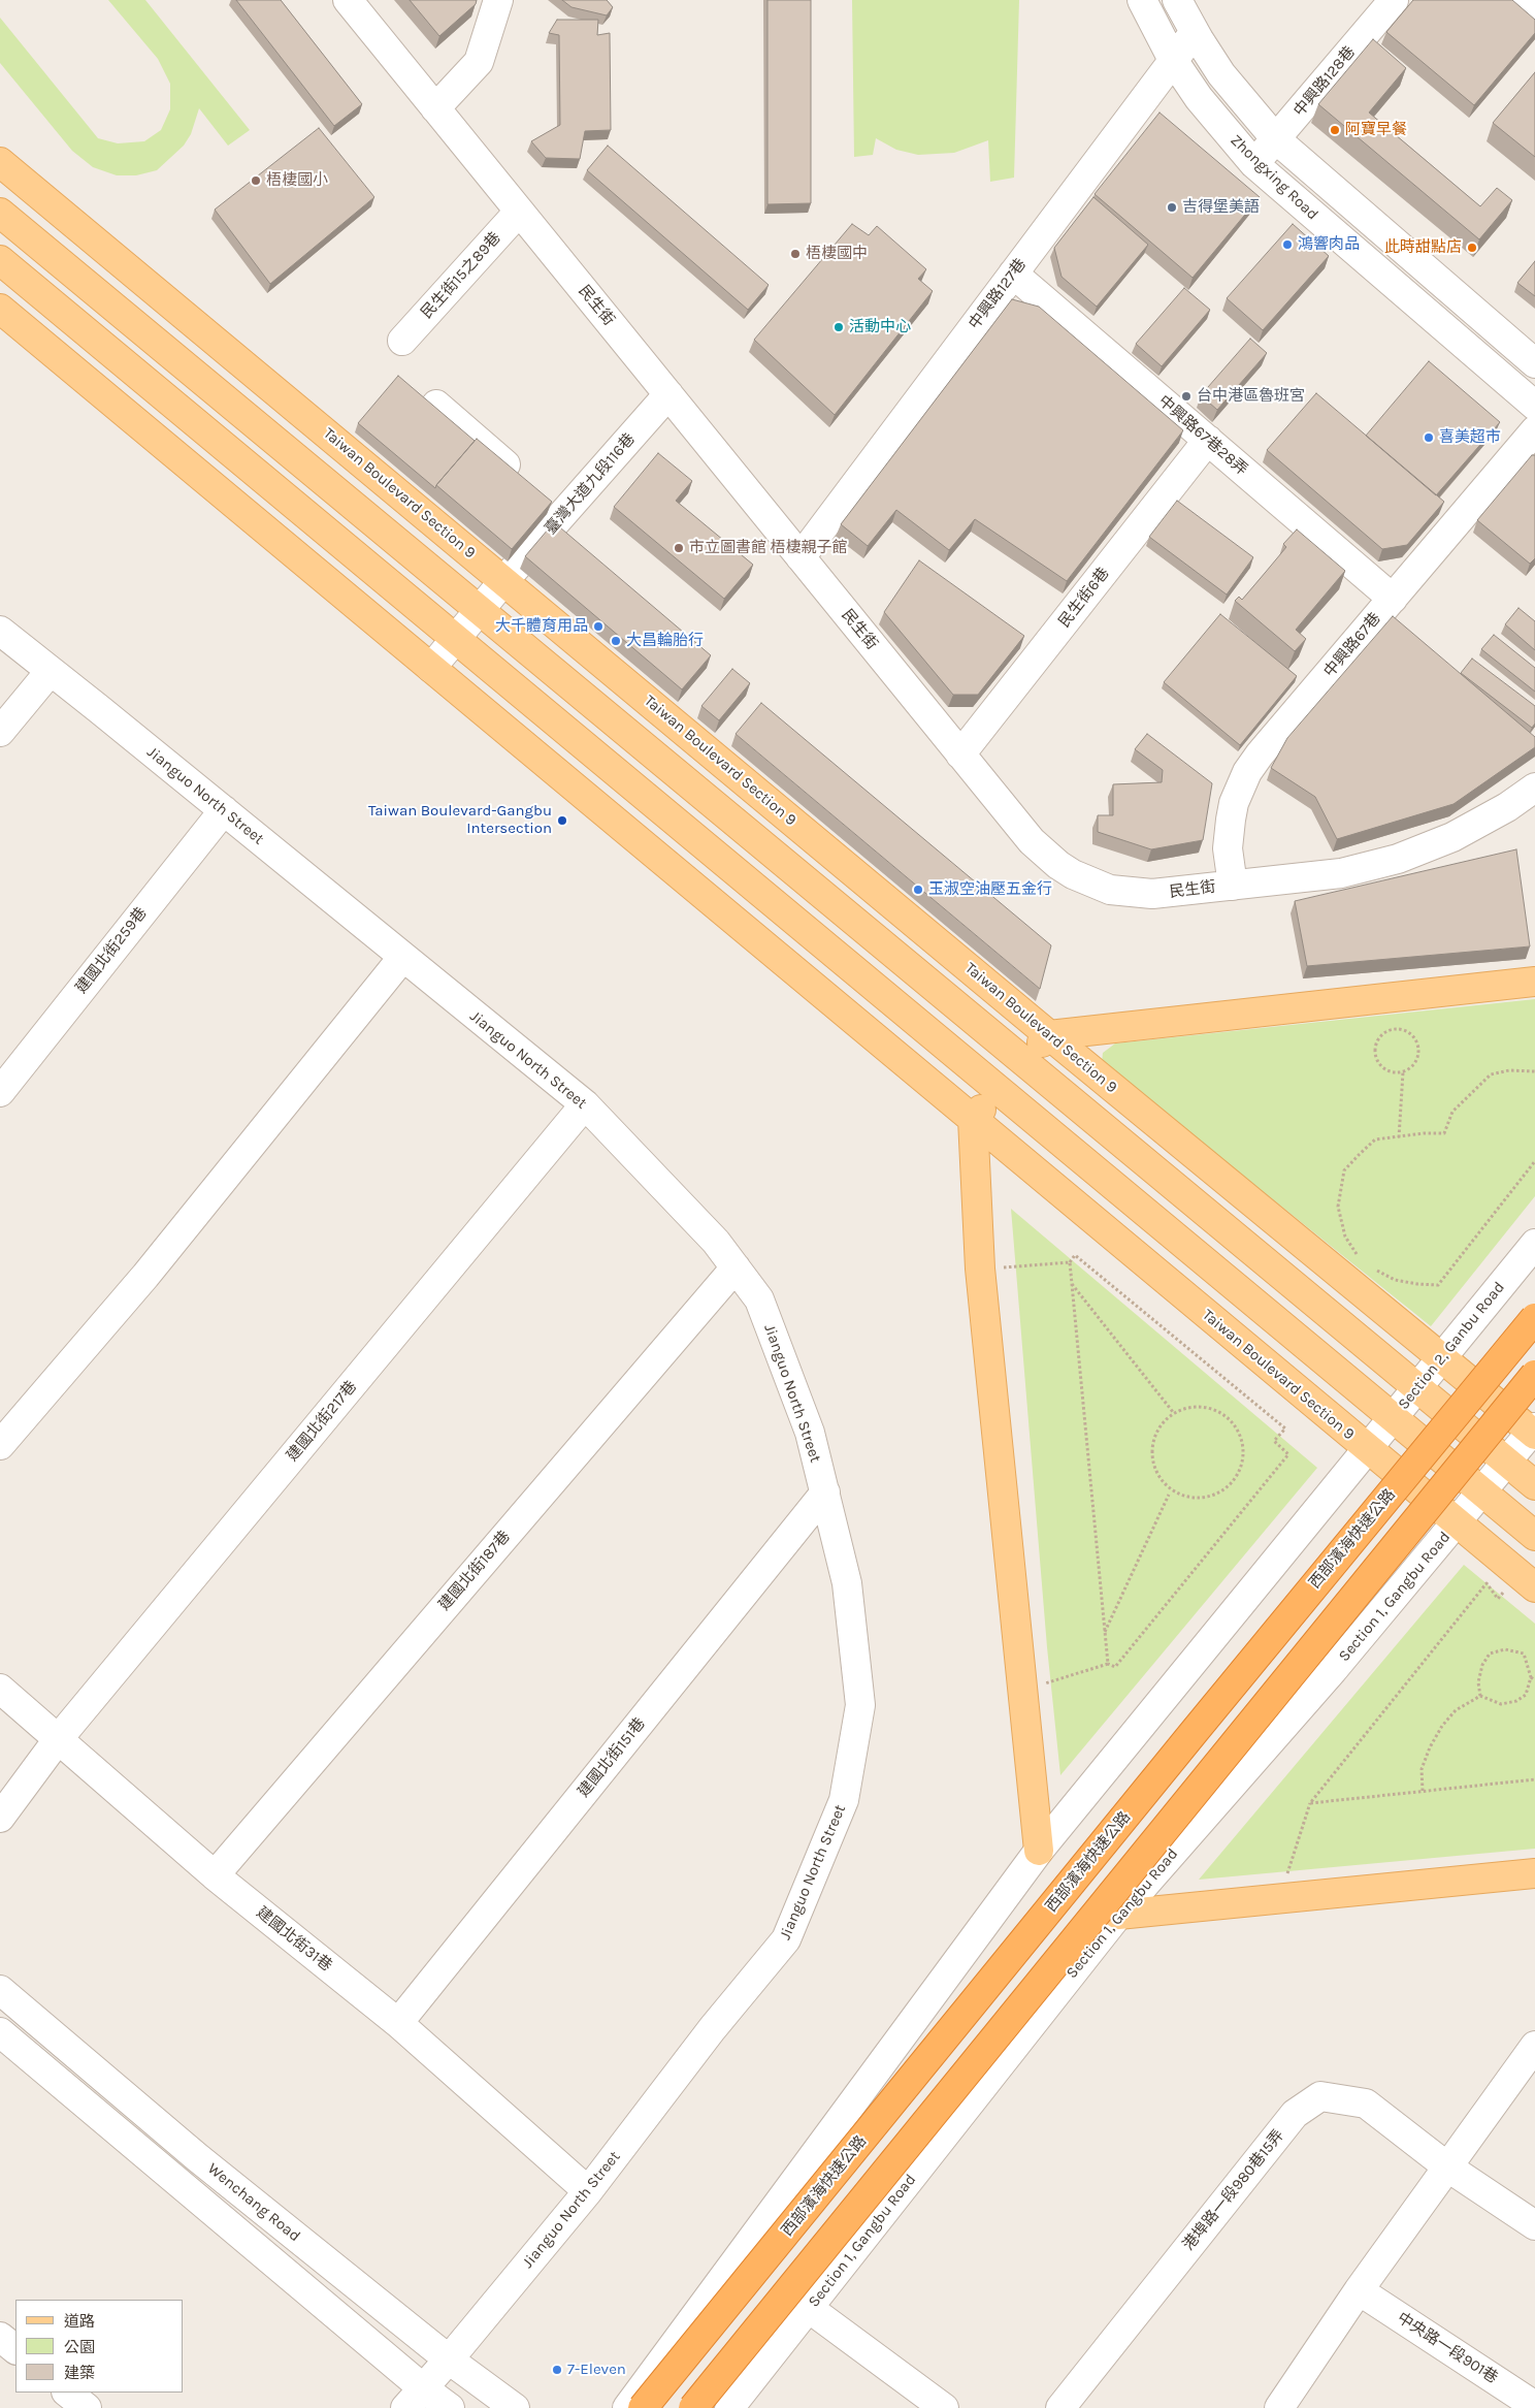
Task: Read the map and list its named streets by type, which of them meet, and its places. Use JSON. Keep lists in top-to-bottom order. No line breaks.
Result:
{"streets":{"highway":["西部濱海快速公路"],"main road":["Taiwan Boulevard Section 9"],"street":["中興路128巷","Zhongxing Road","民生街15之89巷","中興路127巷","民生街","中興路67巷28弄","臺灣大道九段116巷","民生街6巷","中興路67巷","Jianguo North Street","建國北街259巷","Section 2, Ganbu Road","建國北街217巷","建國北街187巷","Section 1, Gangbu Road","建國北街151巷","建國北街31巷","港埠路一段980巷15弄","Wenchang Road","中央路一段901巷"]},"crossings":[["中興路128巷","Zhongxing Road"],["Zhongxing Road","中興路127巷"],["民生街15之89巷","民生街"],["中興路127巷","民生街"],["中興路127巷","中興路67巷28弄"],["民生街","臺灣大道九段116巷"],["民生街","民生街6巷"],["民生街","中興路67巷"],["中興路67巷28弄","民生街6巷"],["中興路67巷28弄","中興路67巷"],["臺灣大道九段116巷","Taiwan Boulevard Section 9"],["Taiwan Boulevard Section 9","Section 2, Ganbu Road"],["Taiwan Boulevard Section 9","Section 1, Gangbu Road"],["Jianguo North Street","建國北街259巷"],["Jianguo North Street","建國北街217巷"],["Jianguo North Street","建國北街187巷"],["Jianguo North Street","建國北街151巷"],["Jianguo North Street","建國北街31巷"],["Jianguo North Street","Wenchang Road"],["建國北街217巷","建國北街31巷"],["建國北街187巷","建國北街31巷"],["建國北街151巷","建國北街31巷"]],"places":["阿寶早餐","梧棲國小","吉得堡美語","鴻響肉品","此時甜點店","梧棲國中","活動中心","台中港區魯班宮","喜美超市","市立圖書館 梧棲親子館","大千體育用品","大昌輪胎行","Taiwan Boulevard-Gangbu Intersection","玉淑空油壓五金行","7-Eleven"],"legend":["道路","公園","建築"]}
